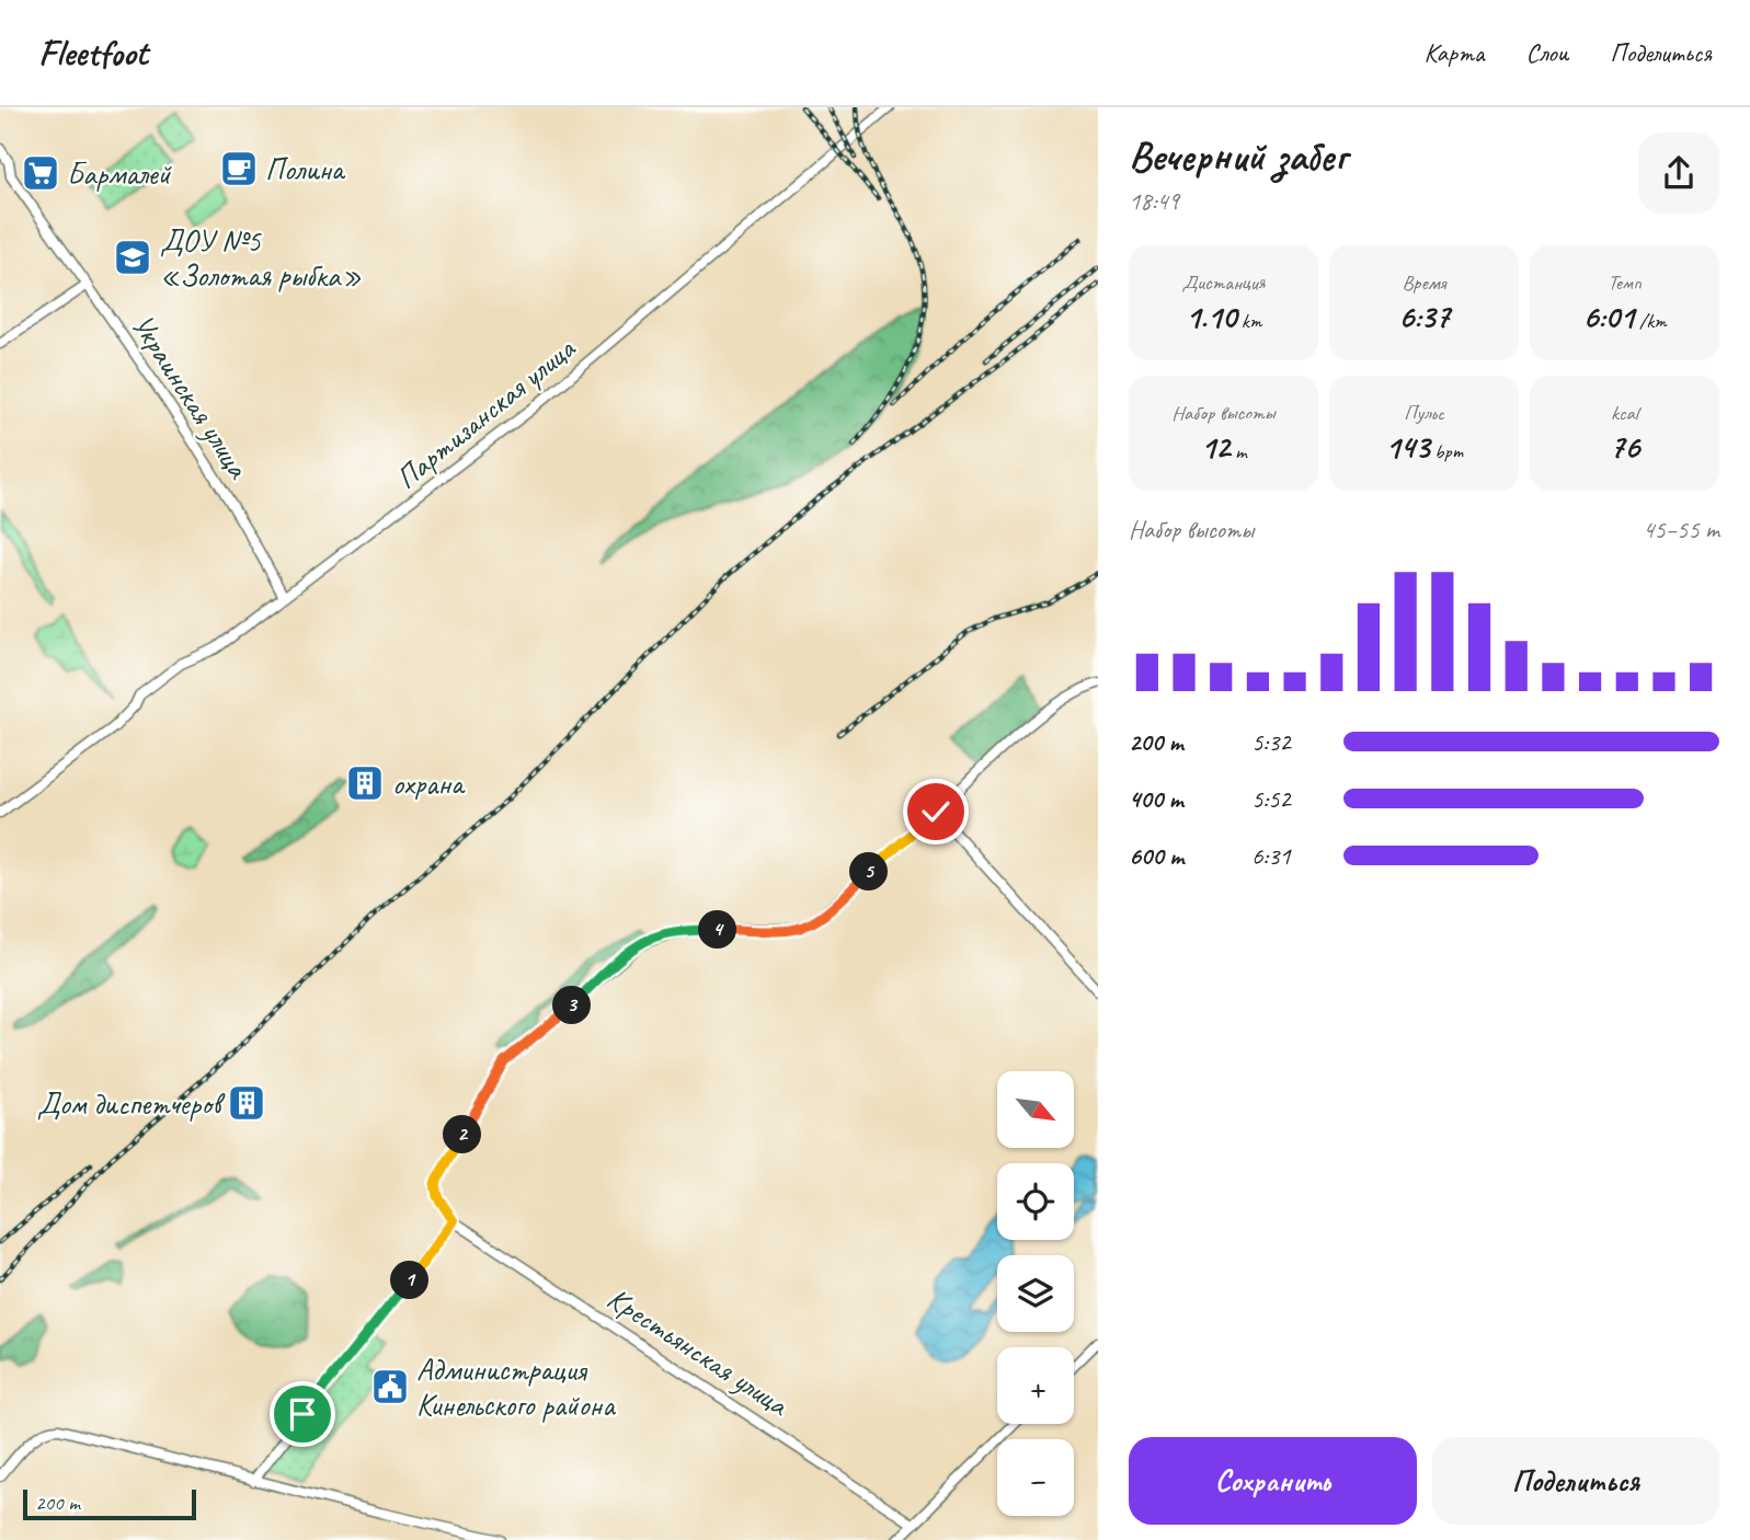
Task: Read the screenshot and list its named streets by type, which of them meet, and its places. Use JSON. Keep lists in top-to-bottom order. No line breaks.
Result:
{"streets":{"street":["Украинская улица","Партизанская улица","Крестьянская улица"]},"crossings":[["Украинская улица","Партизанская улица"]],"places":{"cafe":["Полина"],"supermarket":["Бармалей"],"school or university":["ДОУ №5 «Золотая рыбка»"],"building":["охрана","Дом диспетчеров"],"public building":["Администрация Кинельского района"]},"scale_bar":"200 m","north":"bottom right","page":{"header":"Fleetfoot","nav":["Карта","Слои","Поделиться"],"heading":["Вечерний забег","18:49"],"stats":[["Дистанция","1.10 km"],["Время","6:37"],["Темп","6:01 /km"],["Набор высоты","12 m"],["Пульс","143 bpm"],["kcal","76"]],"chart":["Набор высоты","45–55 m"],"list":[{"name":"200 m","note":"5:32"},{"name":"400 m","note":"5:52"},{"name":"600 m","note":"6:31"}],"pins":["5","4","3","2","1"],"map_buttons":["+","−"],"buttons":["Сохранить","Поделиться"],"scale":"200 m"}}
